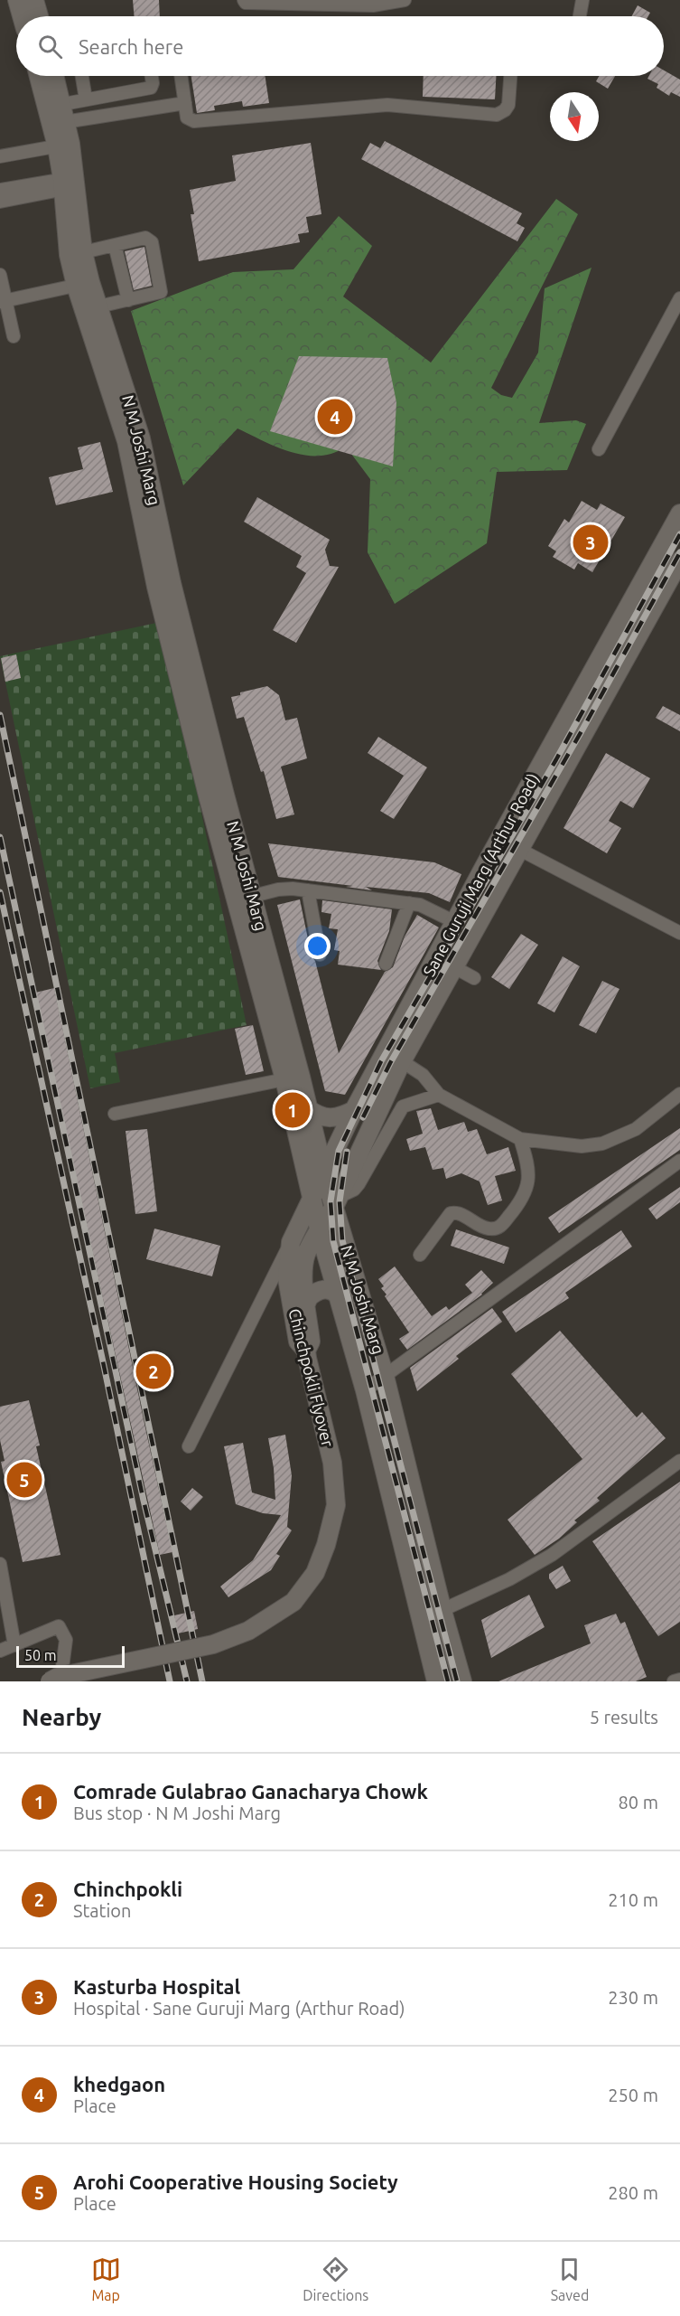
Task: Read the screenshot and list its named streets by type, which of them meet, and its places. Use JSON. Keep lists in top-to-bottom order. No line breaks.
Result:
{"streets":{"main road":["N M Joshi Marg","Sane Guruji Marg (Arthur Road)","Chinchpokli Flyover"]},"crossings":[["N M Joshi Marg","Sane Guruji Marg (Arthur Road)"],["Sane Guruji Marg (Arthur Road)","Chinchpokli Flyover"]],"scale_bar":"50 m","north":"bottom","page":{"search":"Search here","pins":["4","3","1","2","5"],"scale":"50 m","heading":["Nearby","5 results"],"list":[{"mark":"1","name":"Comrade Gulabrao Ganacharya Chowk","note":"Bus stop · N M Joshi Marg","value":"80 m"},{"mark":"2","name":"Chinchpokli","note":"Station","value":"210 m"},{"mark":"3","name":"Kasturba Hospital","note":"Hospital · Sane Guruji Marg (Arthur Road)","value":"230 m"},{"mark":"4","name":"khedgaon","note":"Place","value":"250 m"},{"mark":"5","name":"Arohi Cooperative Housing Society","note":"Place","value":"280 m"}],"nav":["Map","Directions","Saved"]}}
